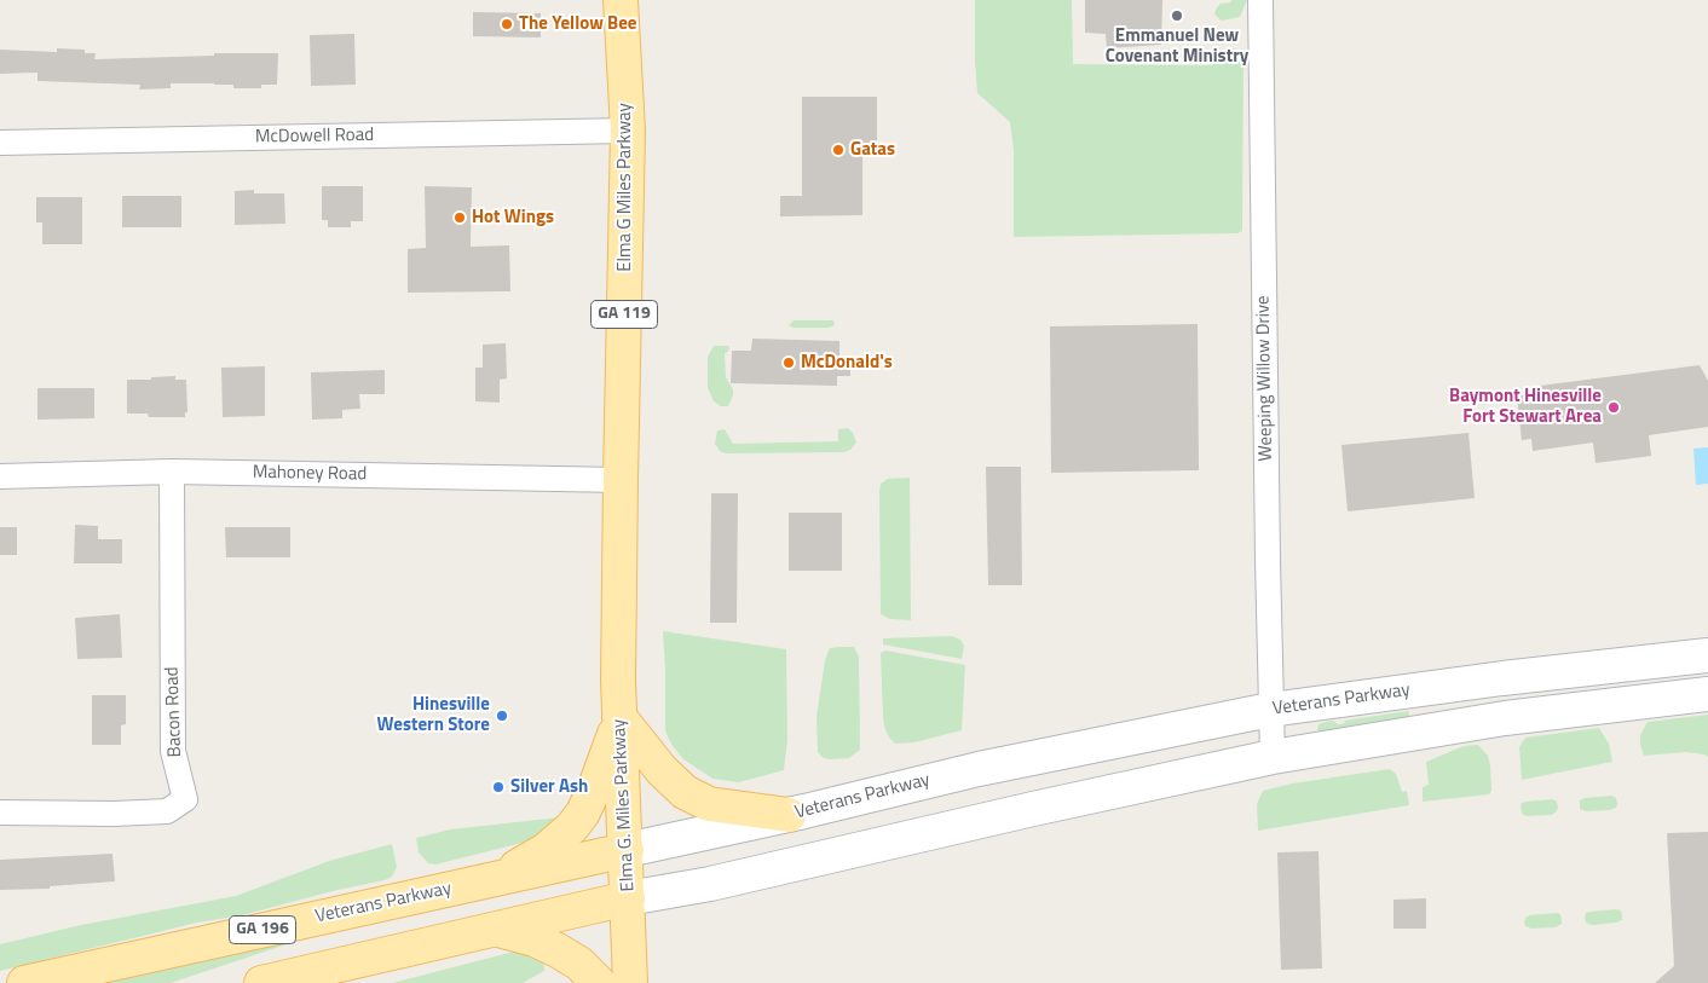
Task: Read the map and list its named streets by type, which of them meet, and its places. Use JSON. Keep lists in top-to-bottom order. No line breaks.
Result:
{"streets":{"main road":["Elma G Miles Parkway","GA 119","Veterans Parkway","Elma G. Miles Parkway","GA 196"],"street":["McDowell Road","Weeping Willow Drive","Mahoney Road","Bacon Road"]},"crossings":[["McDowell Road","Elma G Miles Parkway"],["Elma G Miles Parkway","Mahoney Road"],["Elma G Miles Parkway","Elma G. Miles Parkway"],["Weeping Willow Drive","Veterans Parkway"],["Mahoney Road","Bacon Road"],["Veterans Parkway","Elma G. Miles Parkway"],["Veterans Parkway","GA 196"],["Elma G. Miles Parkway","GA 196"]],"places":["Emmanuel New Covenant Ministry","The Yellow Bee","Gatas","Hot Wings","McDonald's","Baymont Hinesville Fort Stewart Area","Hinesville Western Store","Silver Ash"]}
